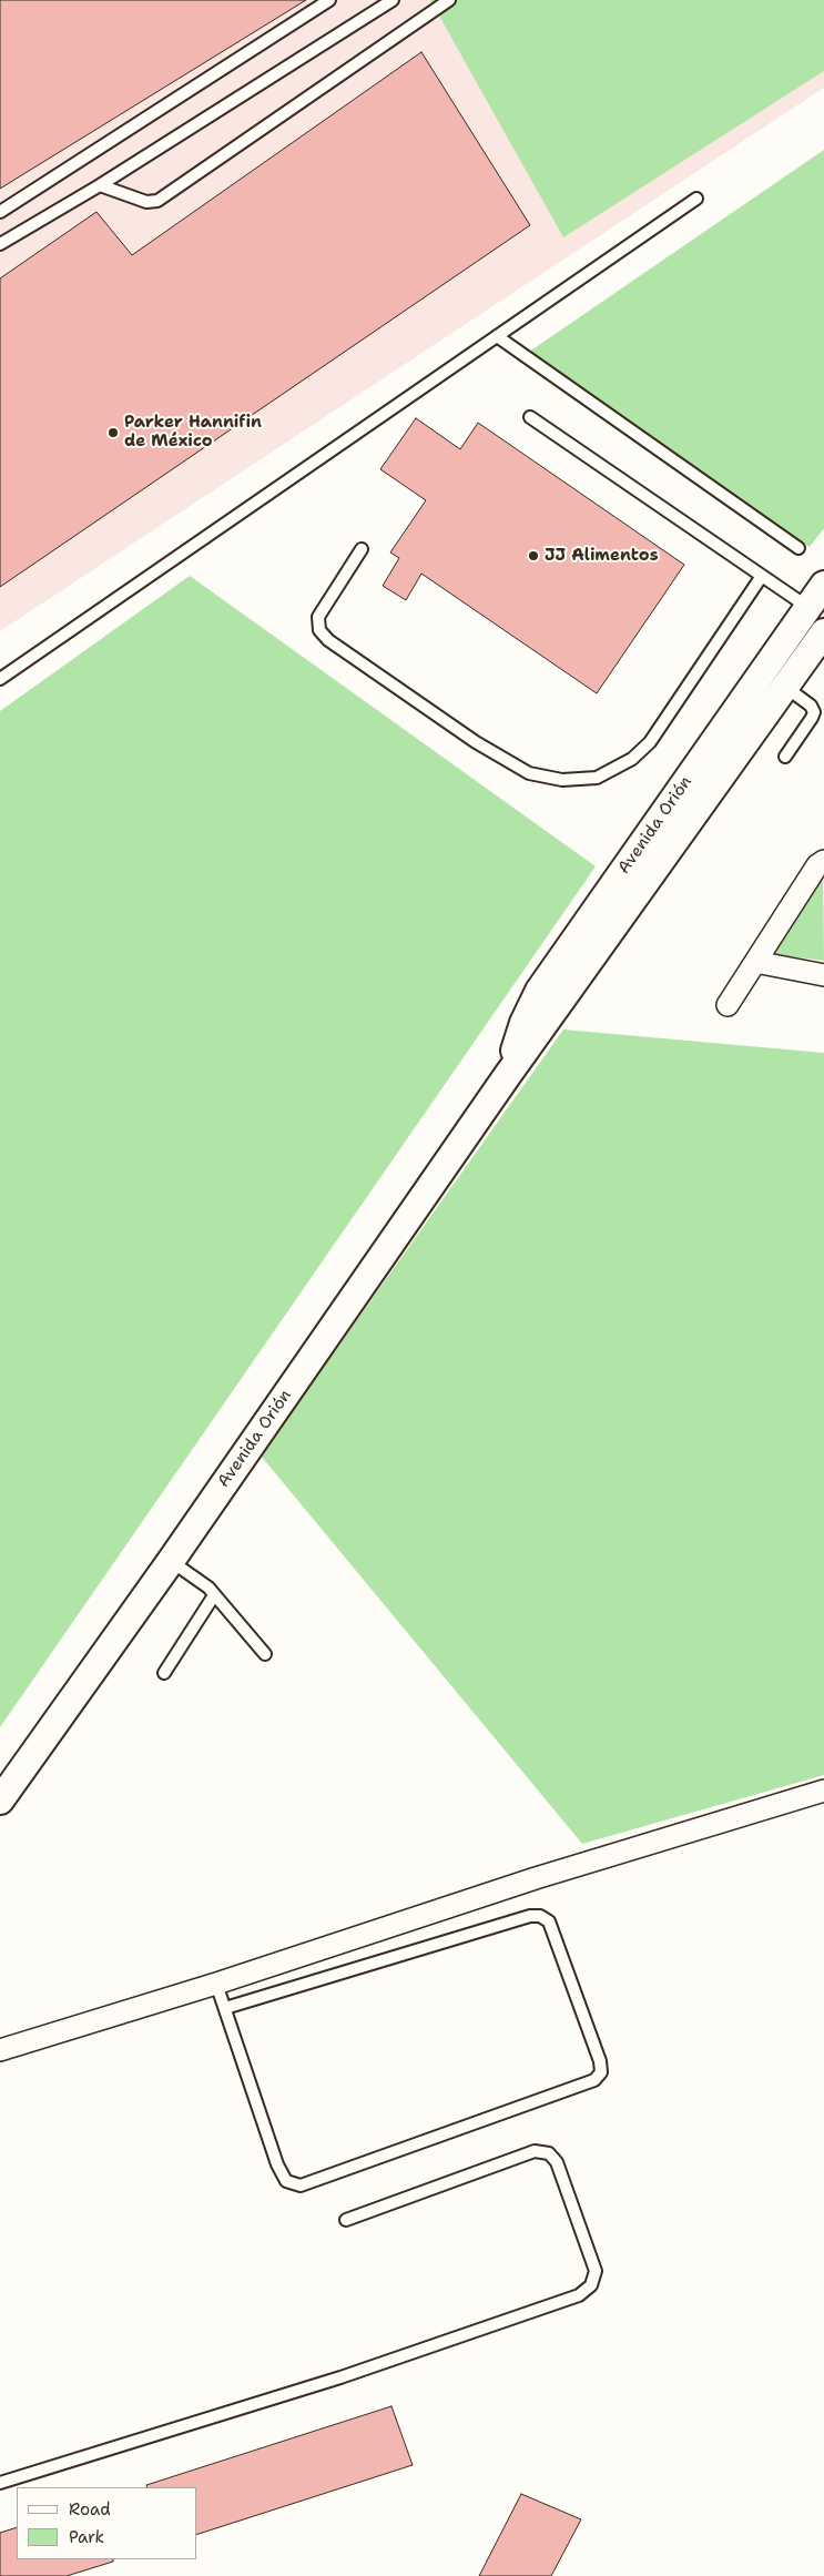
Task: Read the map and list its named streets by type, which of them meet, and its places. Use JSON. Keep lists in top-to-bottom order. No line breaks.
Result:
{"streets":{"street":["Avenida Orión"]},"places":["Parker Hannifin de México","JJ Alimentos"],"legend":["Road","Park"]}
